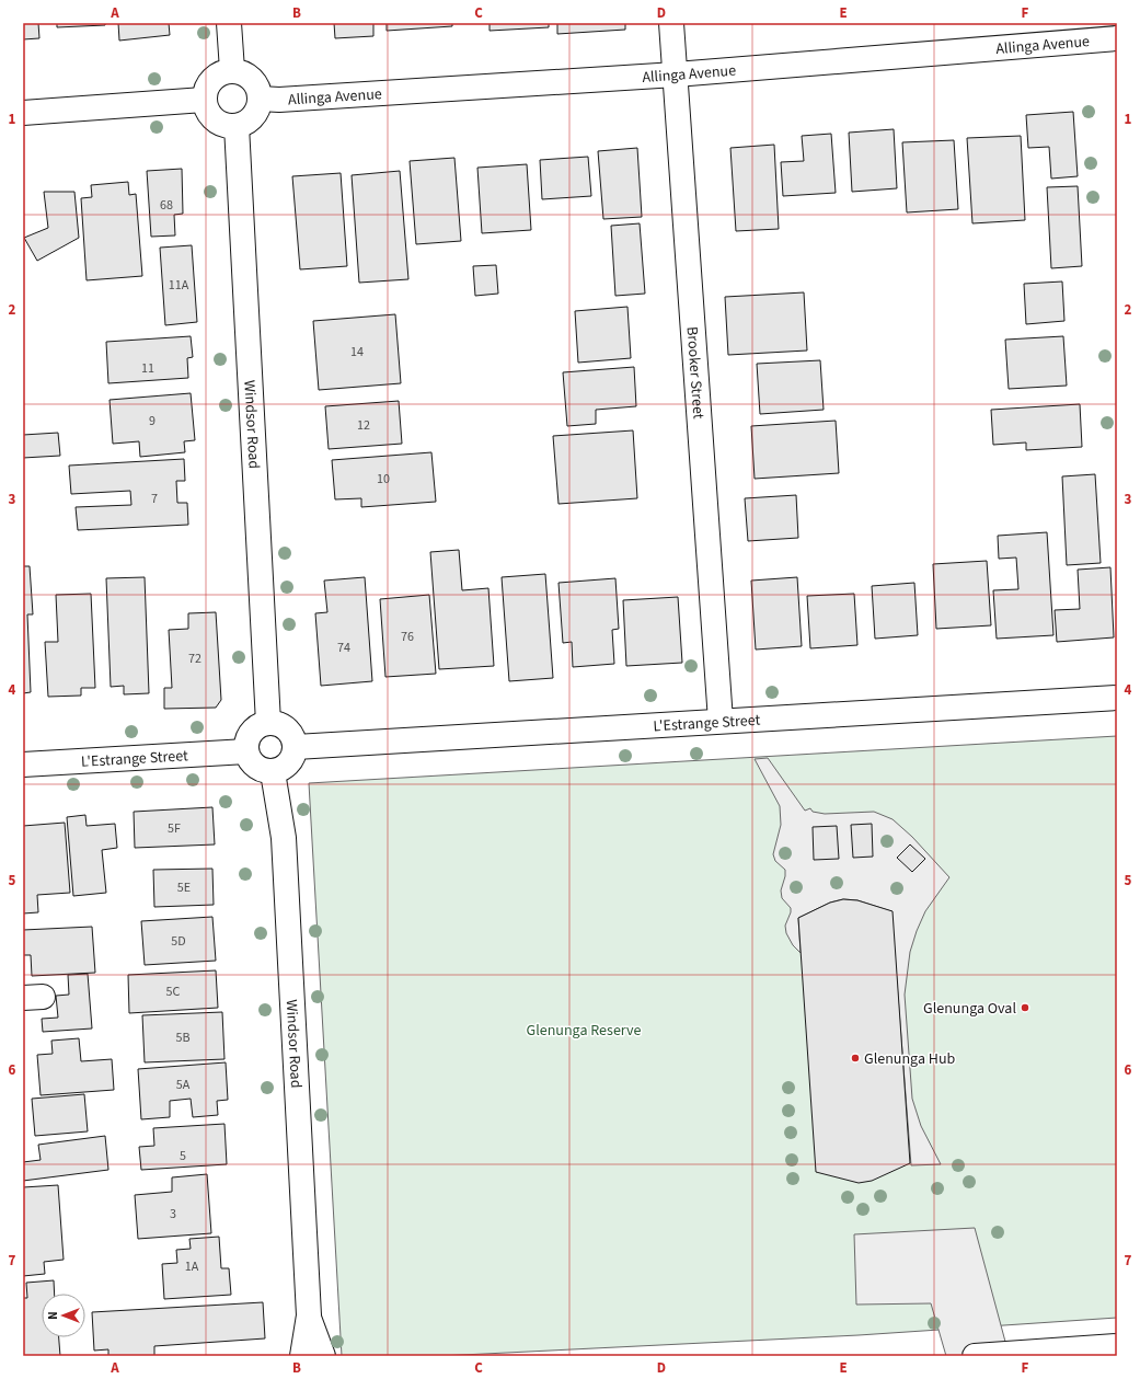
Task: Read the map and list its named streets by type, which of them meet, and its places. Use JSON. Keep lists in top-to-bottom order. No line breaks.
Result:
{"streets":{"street":["Allinga Avenue","Brooker Street","Windsor Road","L'Estrange Street"]},"crossings":[["Allinga Avenue","Brooker Street"],["Allinga Avenue","Windsor Road"],["Brooker Street","L'Estrange Street"],["Windsor Road","L'Estrange Street"]],"parks":["Glenunga Reserve"],"places":["Glenunga Oval","Glenunga Hub"],"house_numbers":["68","11A","14","11","9","12","10","7","76","74","72","5F","5E","5D","5C","5B","5A","5","3","1A"],"north":"left","grid":{"columns":["A","B","C","D","E","F"],"rows":["1","2","3","4","5","6","7"]}}
